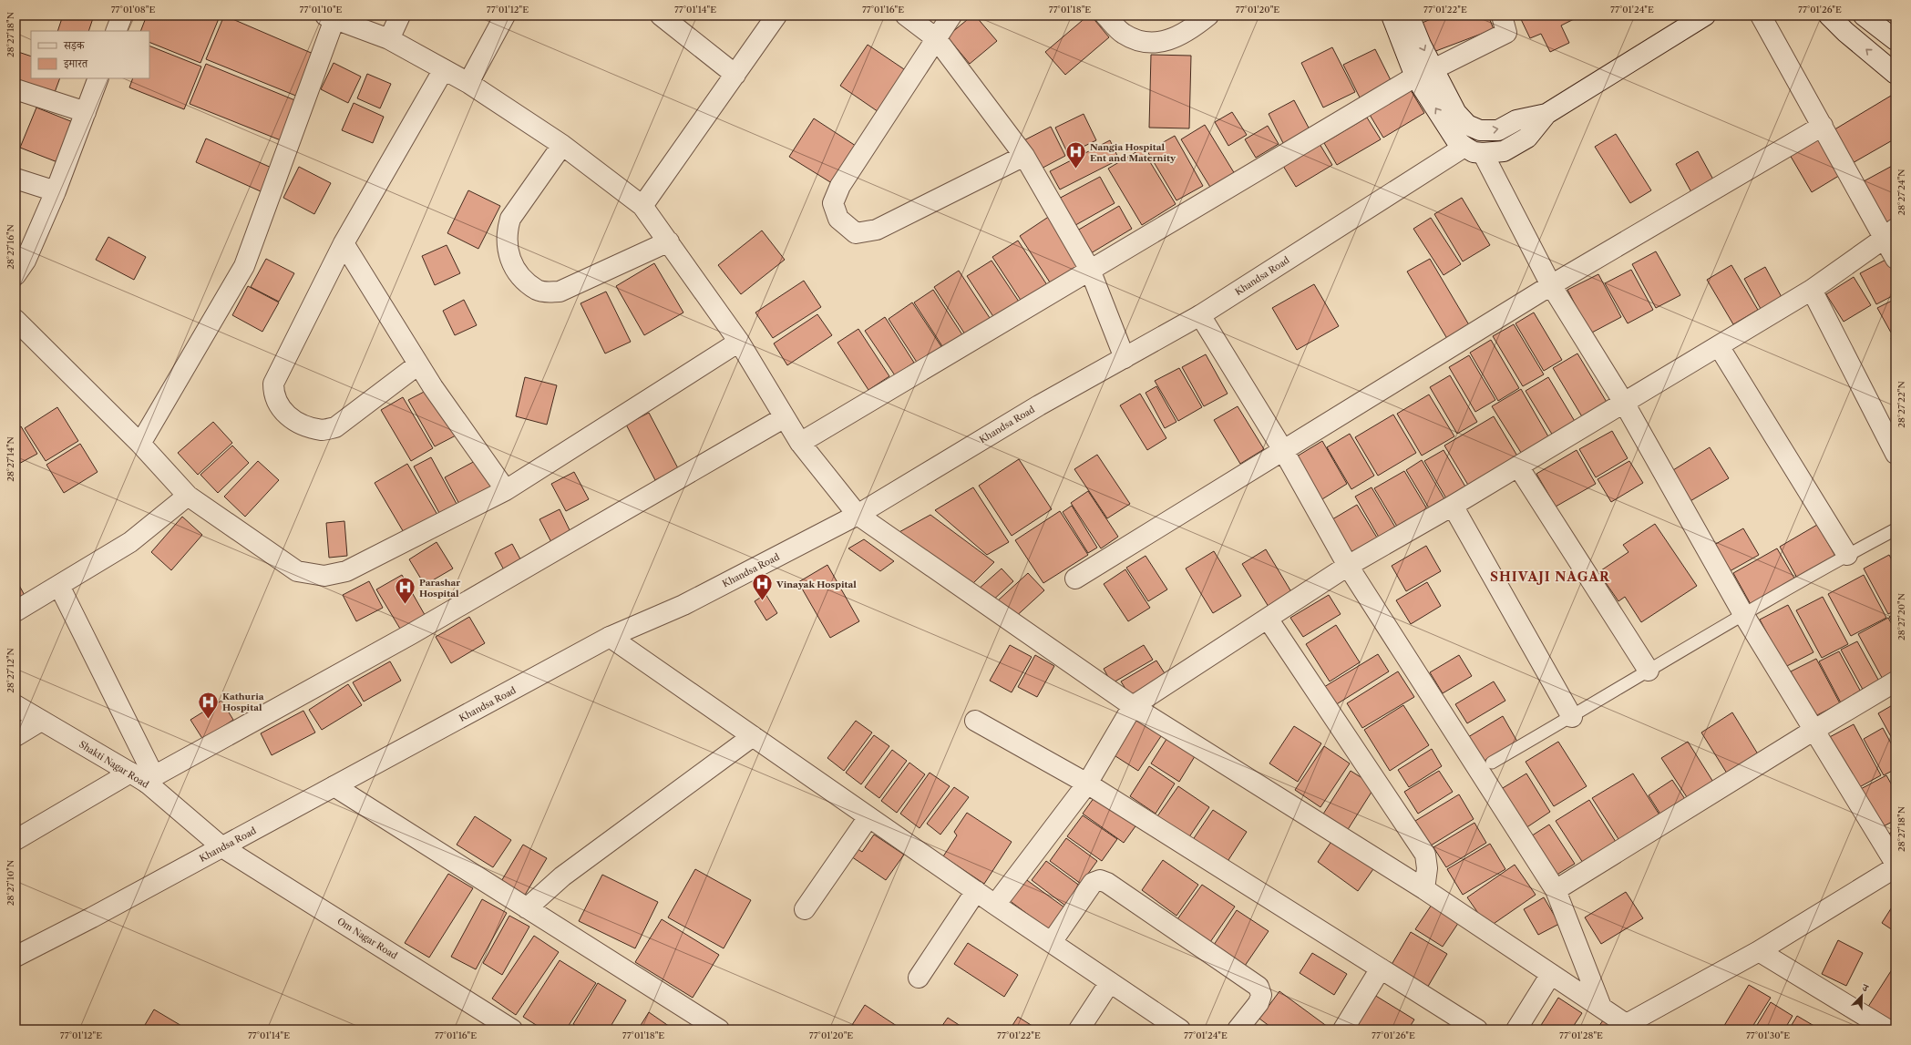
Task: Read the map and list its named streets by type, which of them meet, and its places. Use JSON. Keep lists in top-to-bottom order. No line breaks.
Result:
{"streets":{"street":["Khandsa Road","Shakti Nagar Road","Om Nagar Road"]},"crossings":[["Khandsa Road","Shakti Nagar Road"],["Khandsa Road","Om Nagar Road"],["Shakti Nagar Road","Om Nagar Road"]],"districts":["SHIVAJI NAGAR"],"places":{"hospital":["Nangia Hospital Ent and Maternity","Vinayak Hospital","Parashar Hospital","Kathuria Hospital"]},"legend":["सड़क","इमारत"],"north":"top right","coordinates":["77°01'08\"E","77°01'10\"E","77°01'12\"E","77°01'14\"E","77°01'16\"E","77°01'18\"E","77°01'20\"E","77°01'22\"E","77°01'24\"E","77°01'26\"E","28°27'18\"N","28°27'24\"N","28°27'16\"N","28°27'22\"N","28°27'14\"N","28°27'20\"N","28°27'12\"N","28°27'10\"N","77°01'28\"E","77°01'30\"E"]}
